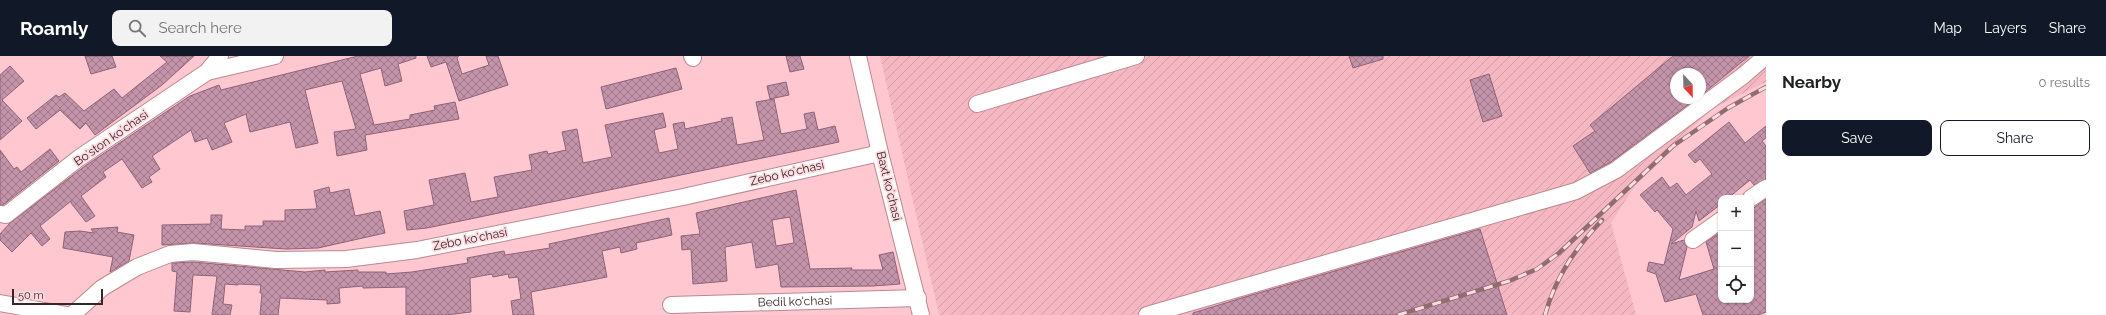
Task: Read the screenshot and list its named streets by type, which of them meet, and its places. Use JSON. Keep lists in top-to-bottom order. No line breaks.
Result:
{"streets":{"street":["Boʻston koʻchasi","Zebo koʻchasi","Baxt koʻchasi","Bedil ko'chasi"]},"crossings":[["Zebo koʻchasi","Baxt koʻchasi"],["Baxt koʻchasi","Bedil ko'chasi"]],"scale_bar":"50 m","north":"bottom","page":{"header":"Roamly","search":"Search here","nav":["Map","Layers","Share"],"heading":["Nearby","0 results"],"buttons":["Save","Share"],"map_buttons":["+","−"],"scale":"50 m"}}
